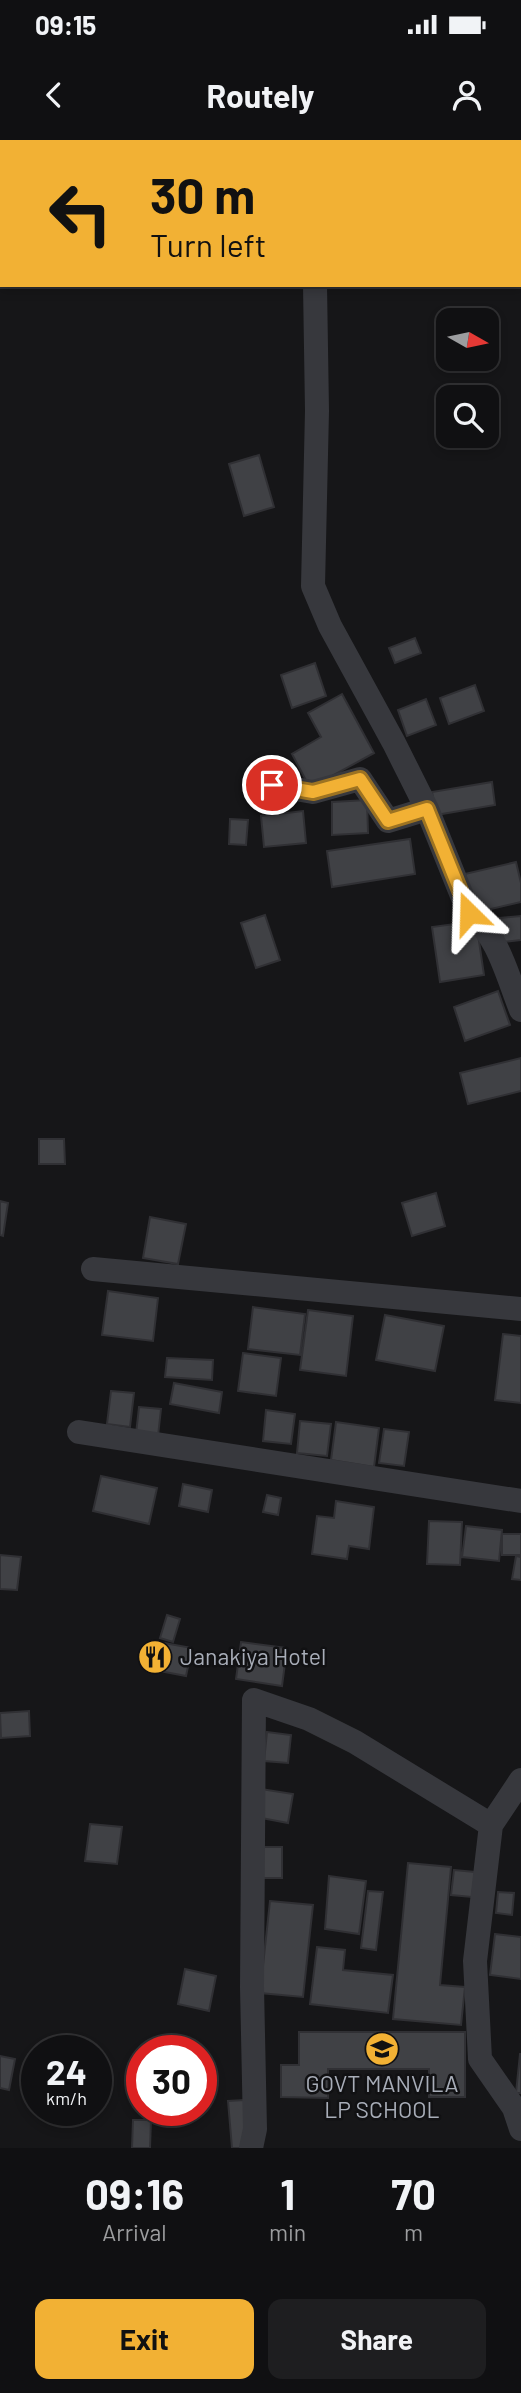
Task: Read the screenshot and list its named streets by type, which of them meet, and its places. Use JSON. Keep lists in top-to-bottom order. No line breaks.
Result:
{"places":{"restaurant":["Janakiya Hotel"],"school or university":["GOVT MANVILA LP SCHOOL"]},"north":"right","page":{"status":"09:15","header":"Routely","turn":["30 m","Turn left"],"speed":"24 km/h","limit":"30","eta":["09:16","Arrival","1","min","70","m"],"buttons":["Exit","Share"]}}
